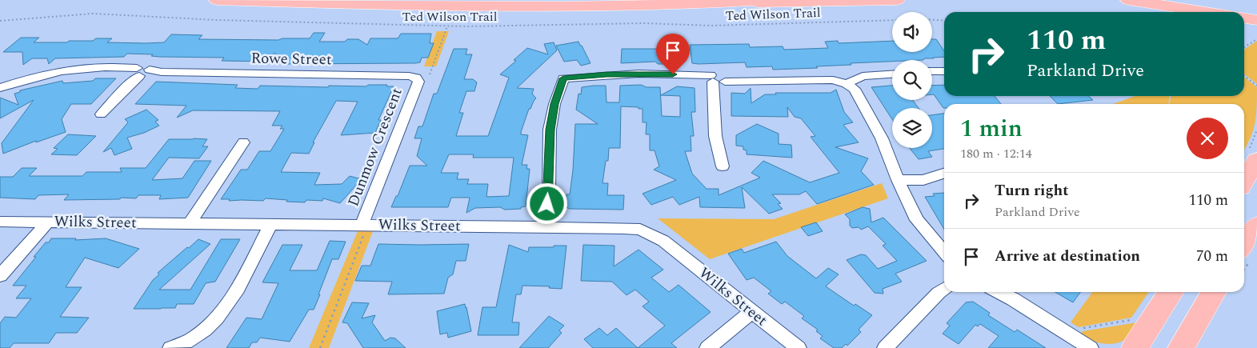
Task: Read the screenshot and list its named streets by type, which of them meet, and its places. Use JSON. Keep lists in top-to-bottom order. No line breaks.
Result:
{"streets":{"street":["Rowe Street","Dunmow Crescent","Wilks Street"],"path":["Ted Wilson Trail"]},"crossings":[["Rowe Street","Dunmow Crescent"],["Dunmow Crescent","Wilks Street"]],"page":{"turn":["110 m","Parkland Drive"],"heading":["1 min","180 m · 12:14"],"list":[{"name":"Turn right","note":"Parkland Drive","value":"110 m"},{"name":"Arrive at destination","value":"70 m"}]}}
